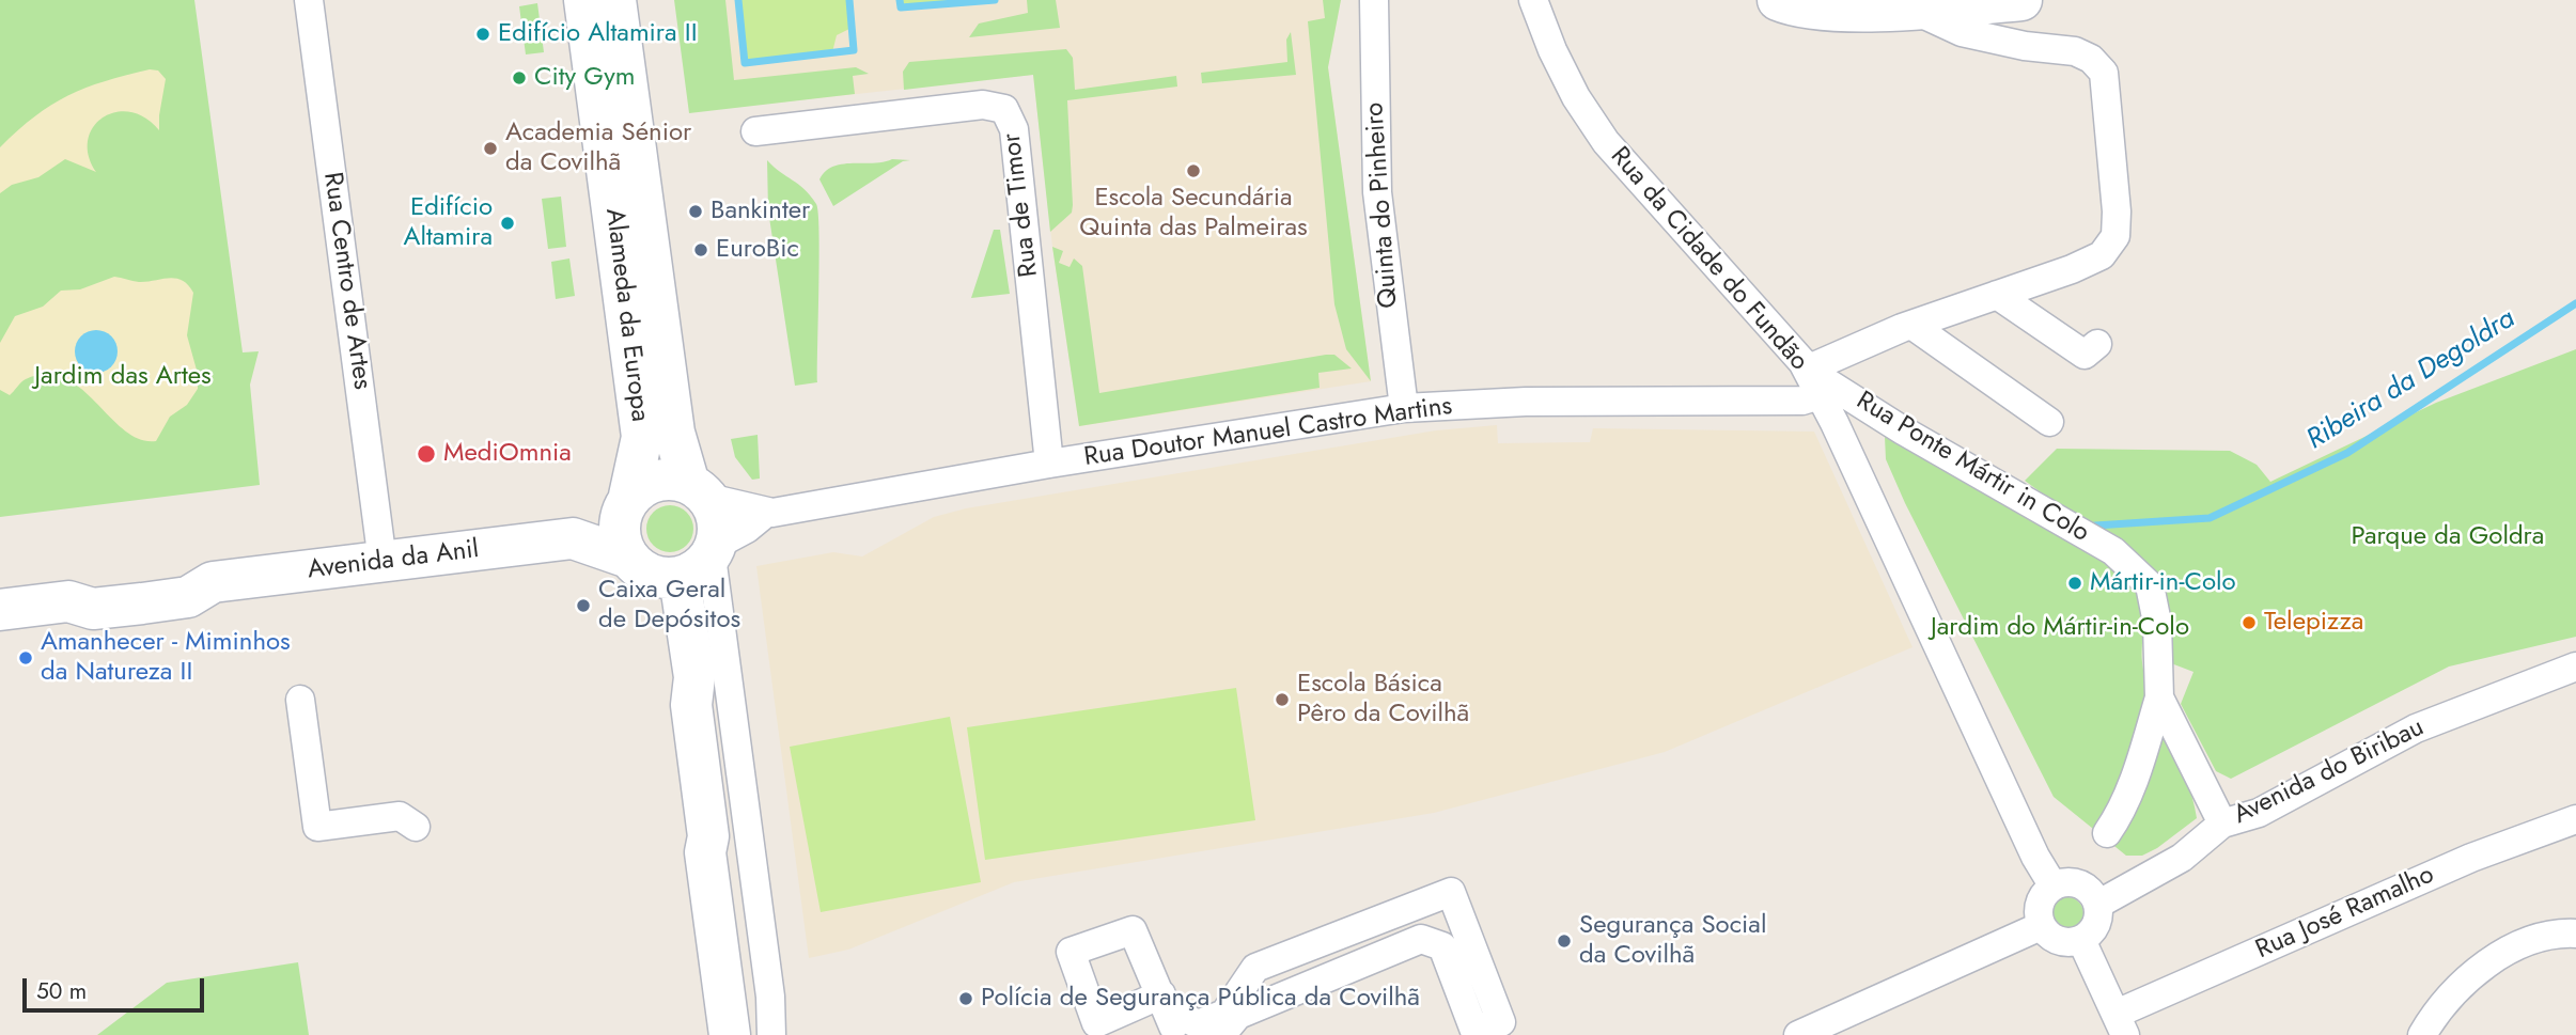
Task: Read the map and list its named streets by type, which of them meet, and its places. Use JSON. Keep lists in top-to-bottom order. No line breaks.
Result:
{"streets":{"main road":["Alameda da Europa","Avenida da Anil"],"street":["Rua de Timor","Quinta do Pinheiro","Rua da Cidade do Fundão","Rua Centro de Artes","Rua Doutor Manuel Castro Martins","Rua Ponte Mártir in Colo","Avenida do Biribau","Rua José Ramalho"]},"crossings":[["Rua de Timor","Rua Doutor Manuel Castro Martins"],["Quinta do Pinheiro","Rua Doutor Manuel Castro Martins"],["Rua da Cidade do Fundão","Rua Doutor Manuel Castro Martins"],["Rua da Cidade do Fundão","Rua Ponte Mártir in Colo"],["Rua da Cidade do Fundão","Avenida do Biribau"],["Rua Centro de Artes","Avenida da Anil"],["Alameda da Europa","Rua Doutor Manuel Castro Martins"],["Alameda da Europa","Avenida da Anil"],["Rua Doutor Manuel Castro Martins","Avenida da Anil"],["Rua Ponte Mártir in Colo","Avenida do Biribau"]],"water":["Ribeira da Degoldra"],"parks":["Jardim das Artes","Parque da Goldra","Jardim do Mártir-in-Colo"],"places":["Edifício Altamira II","City Gym","Academia Sénior da Covilhã","Escola Secundária Quinta das Palmeiras","Bankinter","Edifício Altamira","EuroBic","MediOmnia","Mártir-in-Colo","Caixa Geral de Depósitos","Telepizza","Amanhecer - Miminhos da Natureza II","Escola Básica Pêro da Covilhã","Segurança Social da Covilhã","Polícia de Segurança Pública da Covilhã"],"scale_bar":"50 m"}
